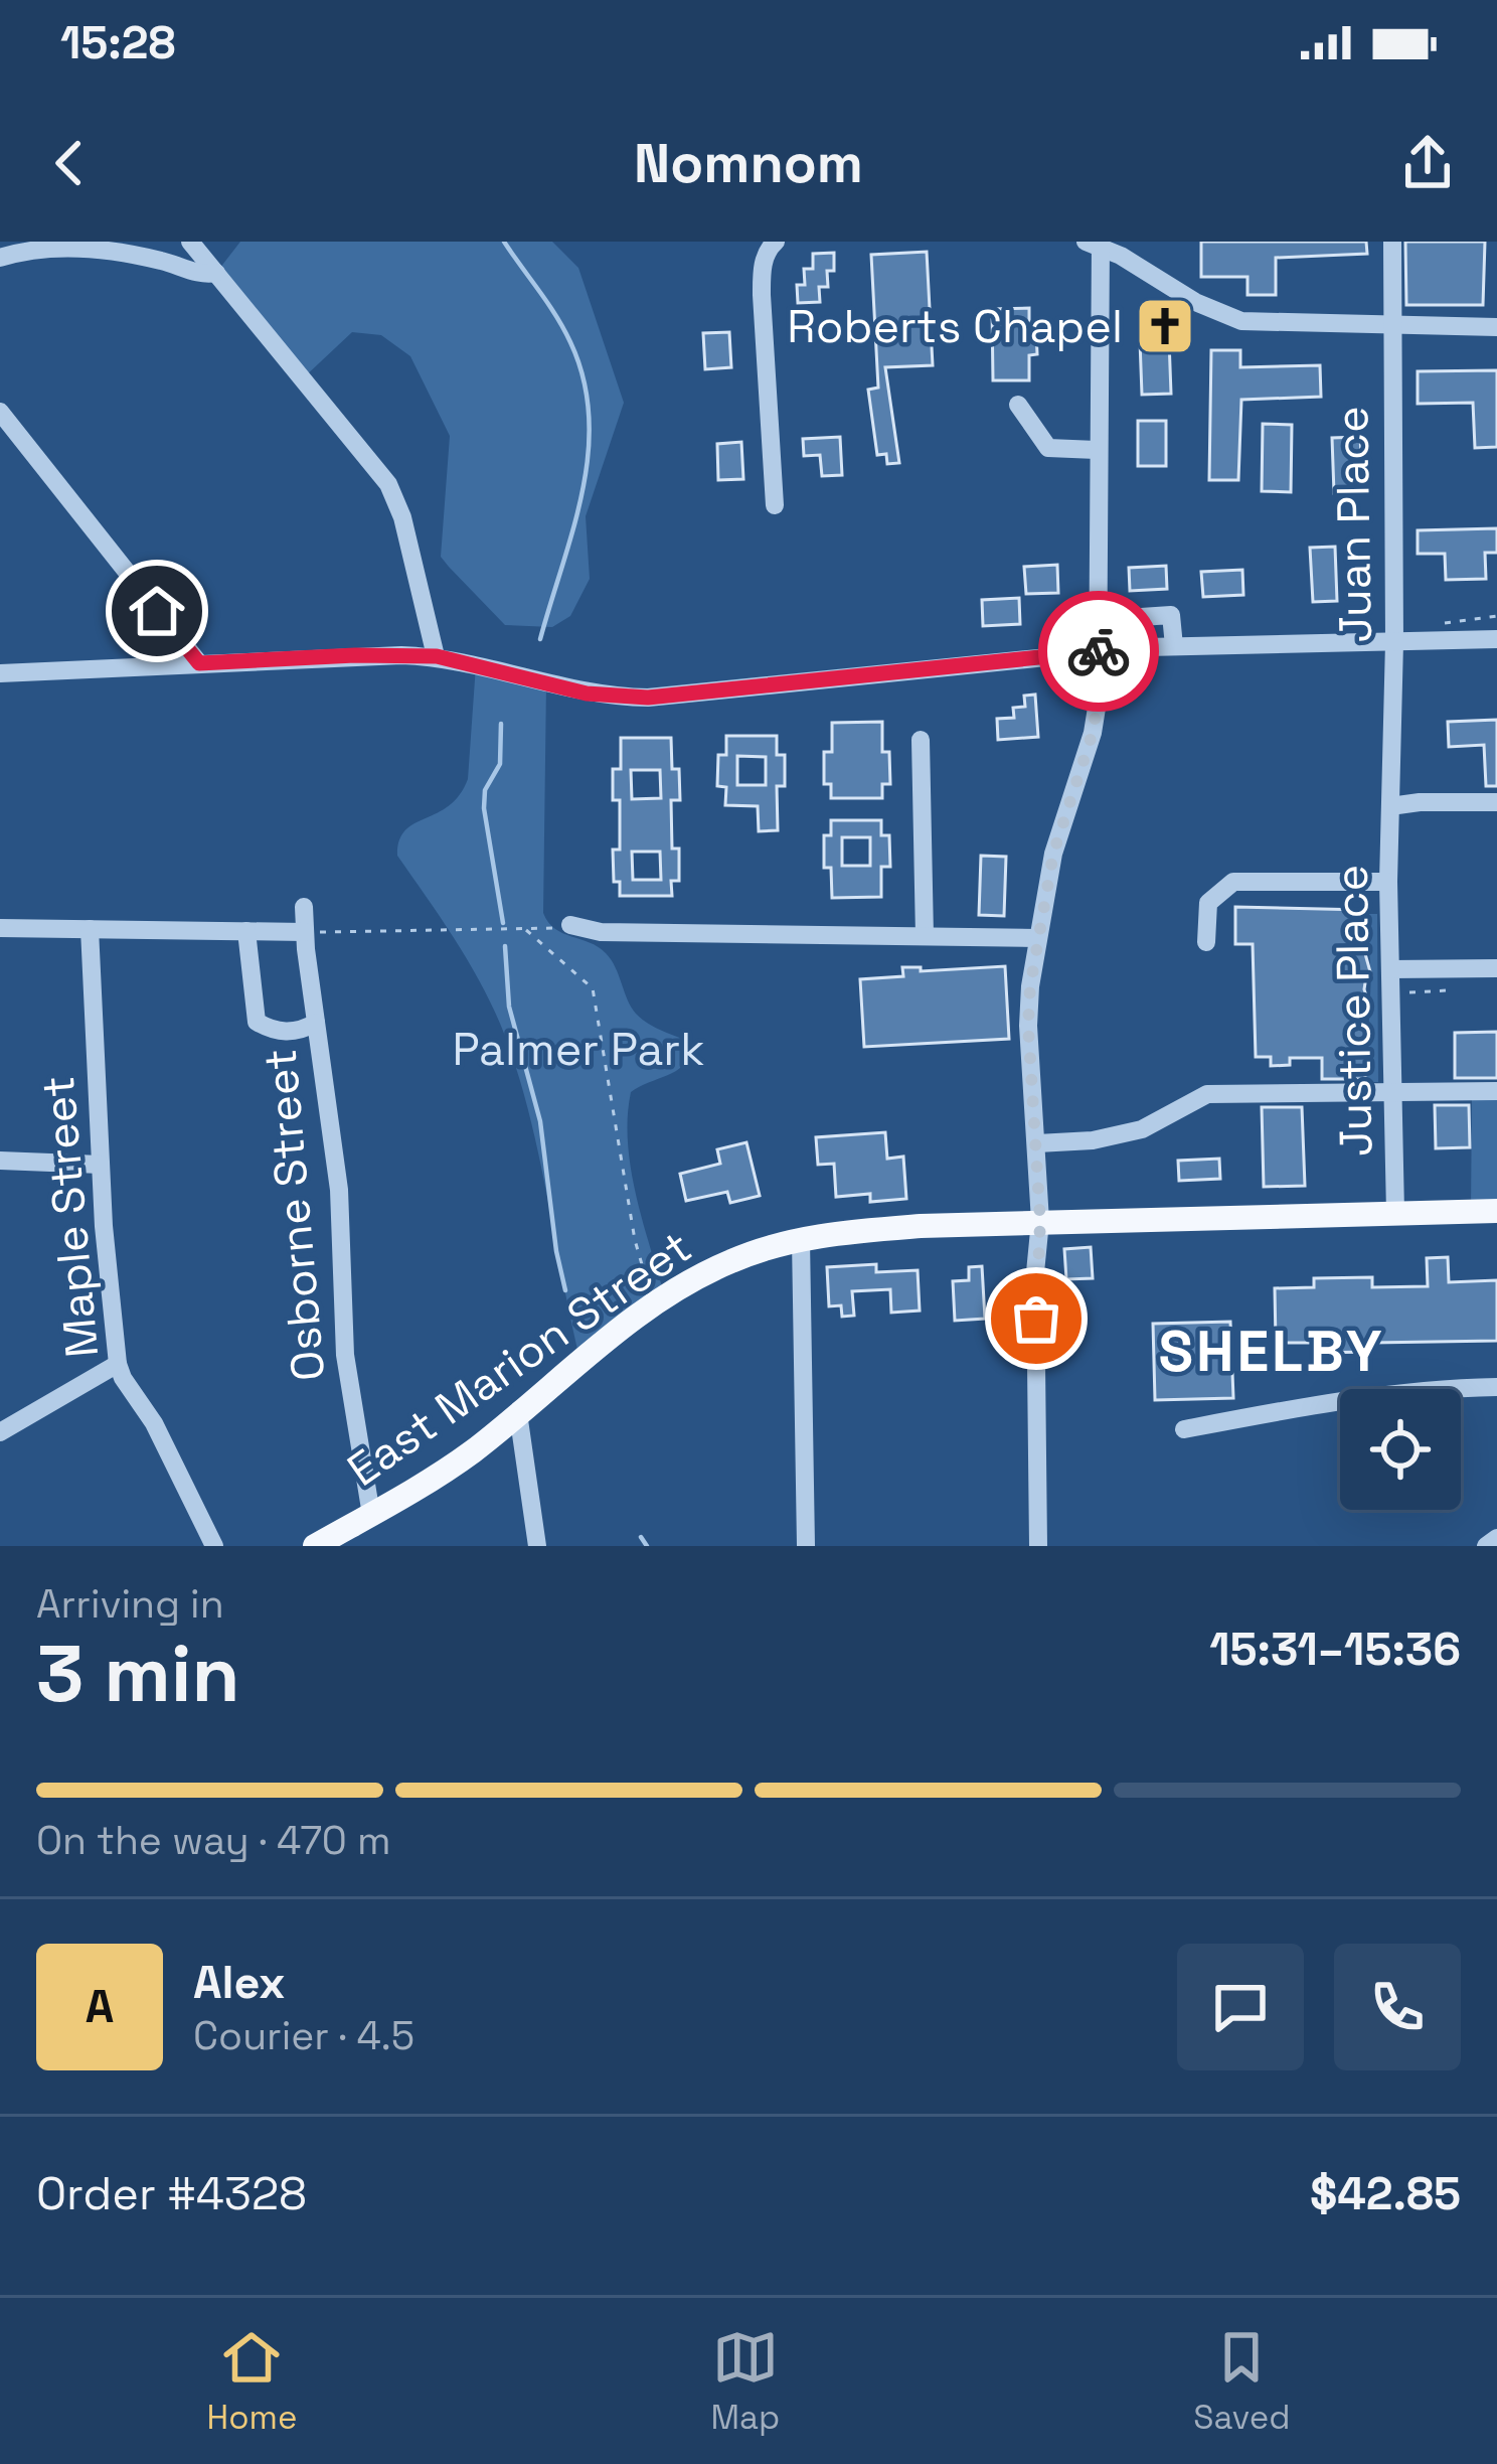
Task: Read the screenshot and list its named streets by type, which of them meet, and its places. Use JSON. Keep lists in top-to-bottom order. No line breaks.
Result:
{"streets":{"main road":["East Marion Street"],"street":["Juan Place","Justice Place","Osborne Street","Maple Street"]},"crossings":[["Juan Place","Justice Place"],["Justice Place","East Marion Street"],["Osborne Street","East Marion Street"]],"districts":["SHELBY"],"parks":["Palmer Park"],"places":{"church":["Roberts Chapel"]},"page":{"status":"15:28","header":"Nomnom","heading":["3 min","Arriving in","15:31–15:36"],"panel":["Alex","Courier · 4.5","Order #4328","$42.85"],"bar":"On the way · 470 m","round":"A","tabs":["Home","Map","Saved"]}}
